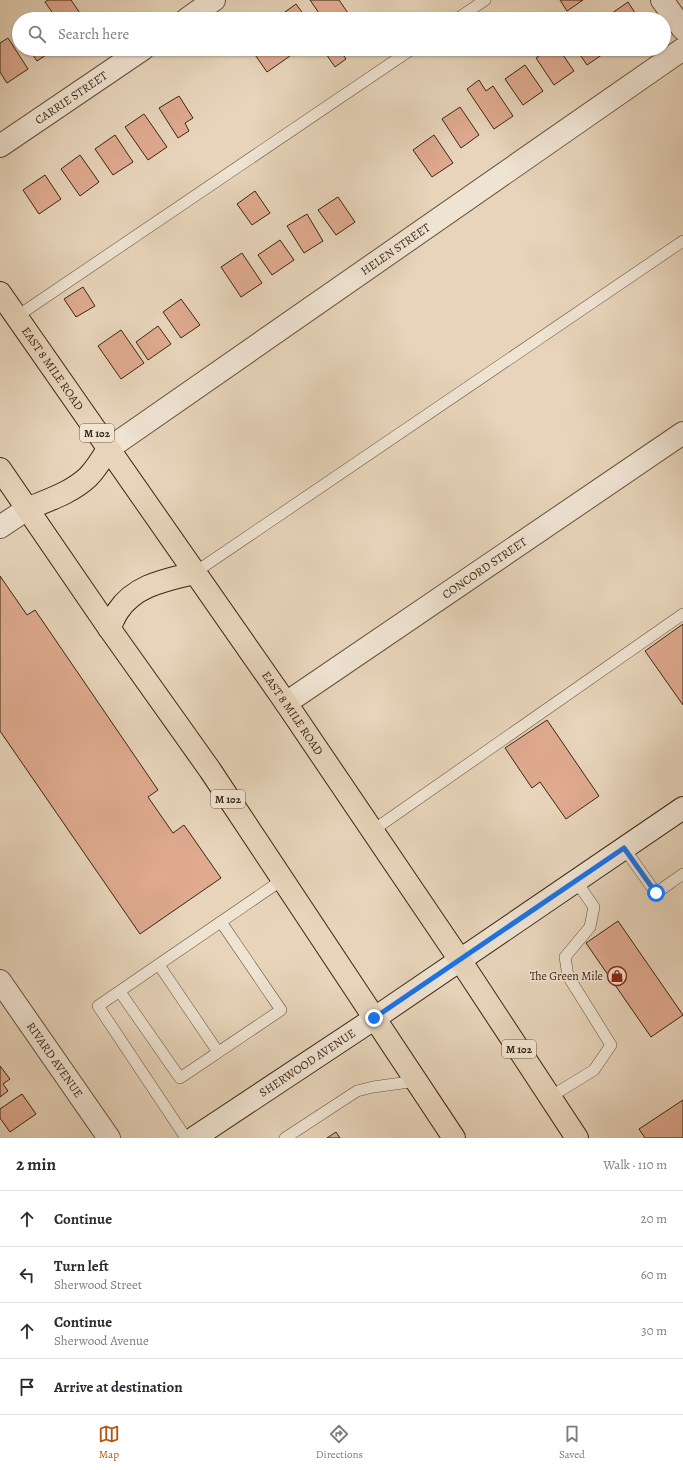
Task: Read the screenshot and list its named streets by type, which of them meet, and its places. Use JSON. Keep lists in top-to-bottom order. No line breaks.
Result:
{"streets":{"highway":["EAST 8 MILE ROAD","M 102"],"street":["CARRIE STREET","HELEN STREET","CONCORD STREET","RIVARD AVENUE","SHERWOOD AVENUE"]},"crossings":[["HELEN STREET","EAST 8 MILE ROAD"],["EAST 8 MILE ROAD","CONCORD STREET"],["EAST 8 MILE ROAD","SHERWOOD AVENUE"],["M 102","SHERWOOD AVENUE"]],"places":{"shop":["The Green Mile"]},"page":{"search":"Search here","heading":["2 min","Walk · 110 m"],"list":[["Continue","20 m"],["Turn left","Sherwood Street","60 m"],["Continue","Sherwood Avenue","30 m"],"Arrive at destination"],"nav":["Map","Directions","Saved"]}}
